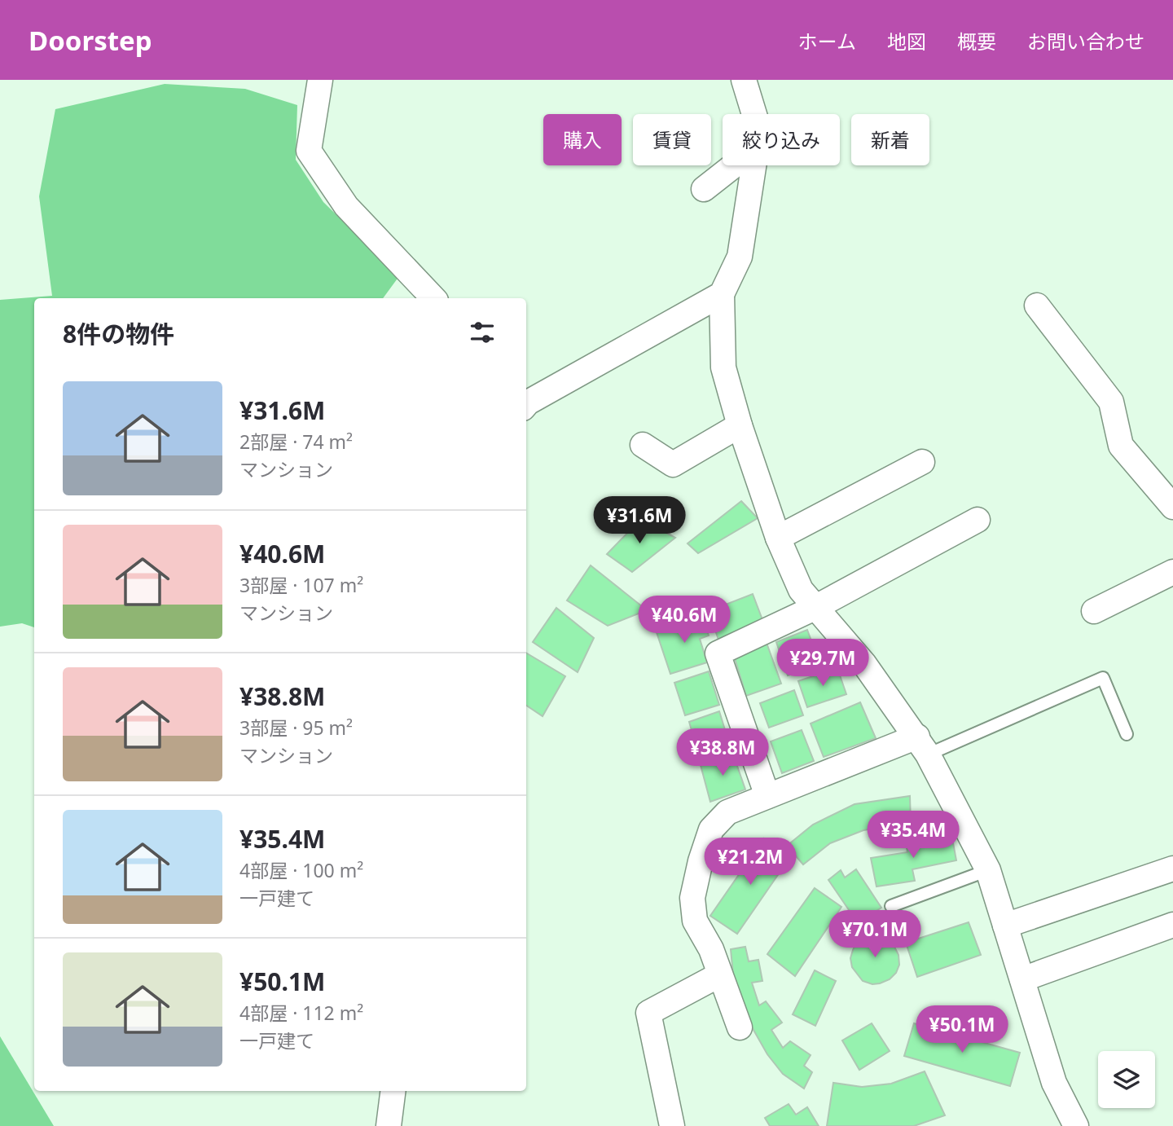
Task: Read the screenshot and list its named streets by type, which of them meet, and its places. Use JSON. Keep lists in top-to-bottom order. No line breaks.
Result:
{"page":{"header":"Doorstep","nav":["ホーム","地図","概要","お問い合わせ"],"chip":["購入","賃貸","絞り込み","新着"],"heading":"8件の物件","list":[{"name":"¥31.6M","note":"2部屋 · 74 m² · マンション"},{"name":"¥40.6M","note":"3部屋 · 107 m² · マンション"},{"name":"¥38.8M","note":"3部屋 · 95 m² · マンション"},{"name":"¥35.4M","note":"4部屋 · 100 m² · 一戸建て"},{"name":"¥50.1M","note":"4部屋 · 112 m² · 一戸建て"}],"price":["¥31.6M","¥40.6M","¥29.7M","¥38.8M","¥35.4M","¥21.2M","¥70.1M","¥50.1M"]}}
